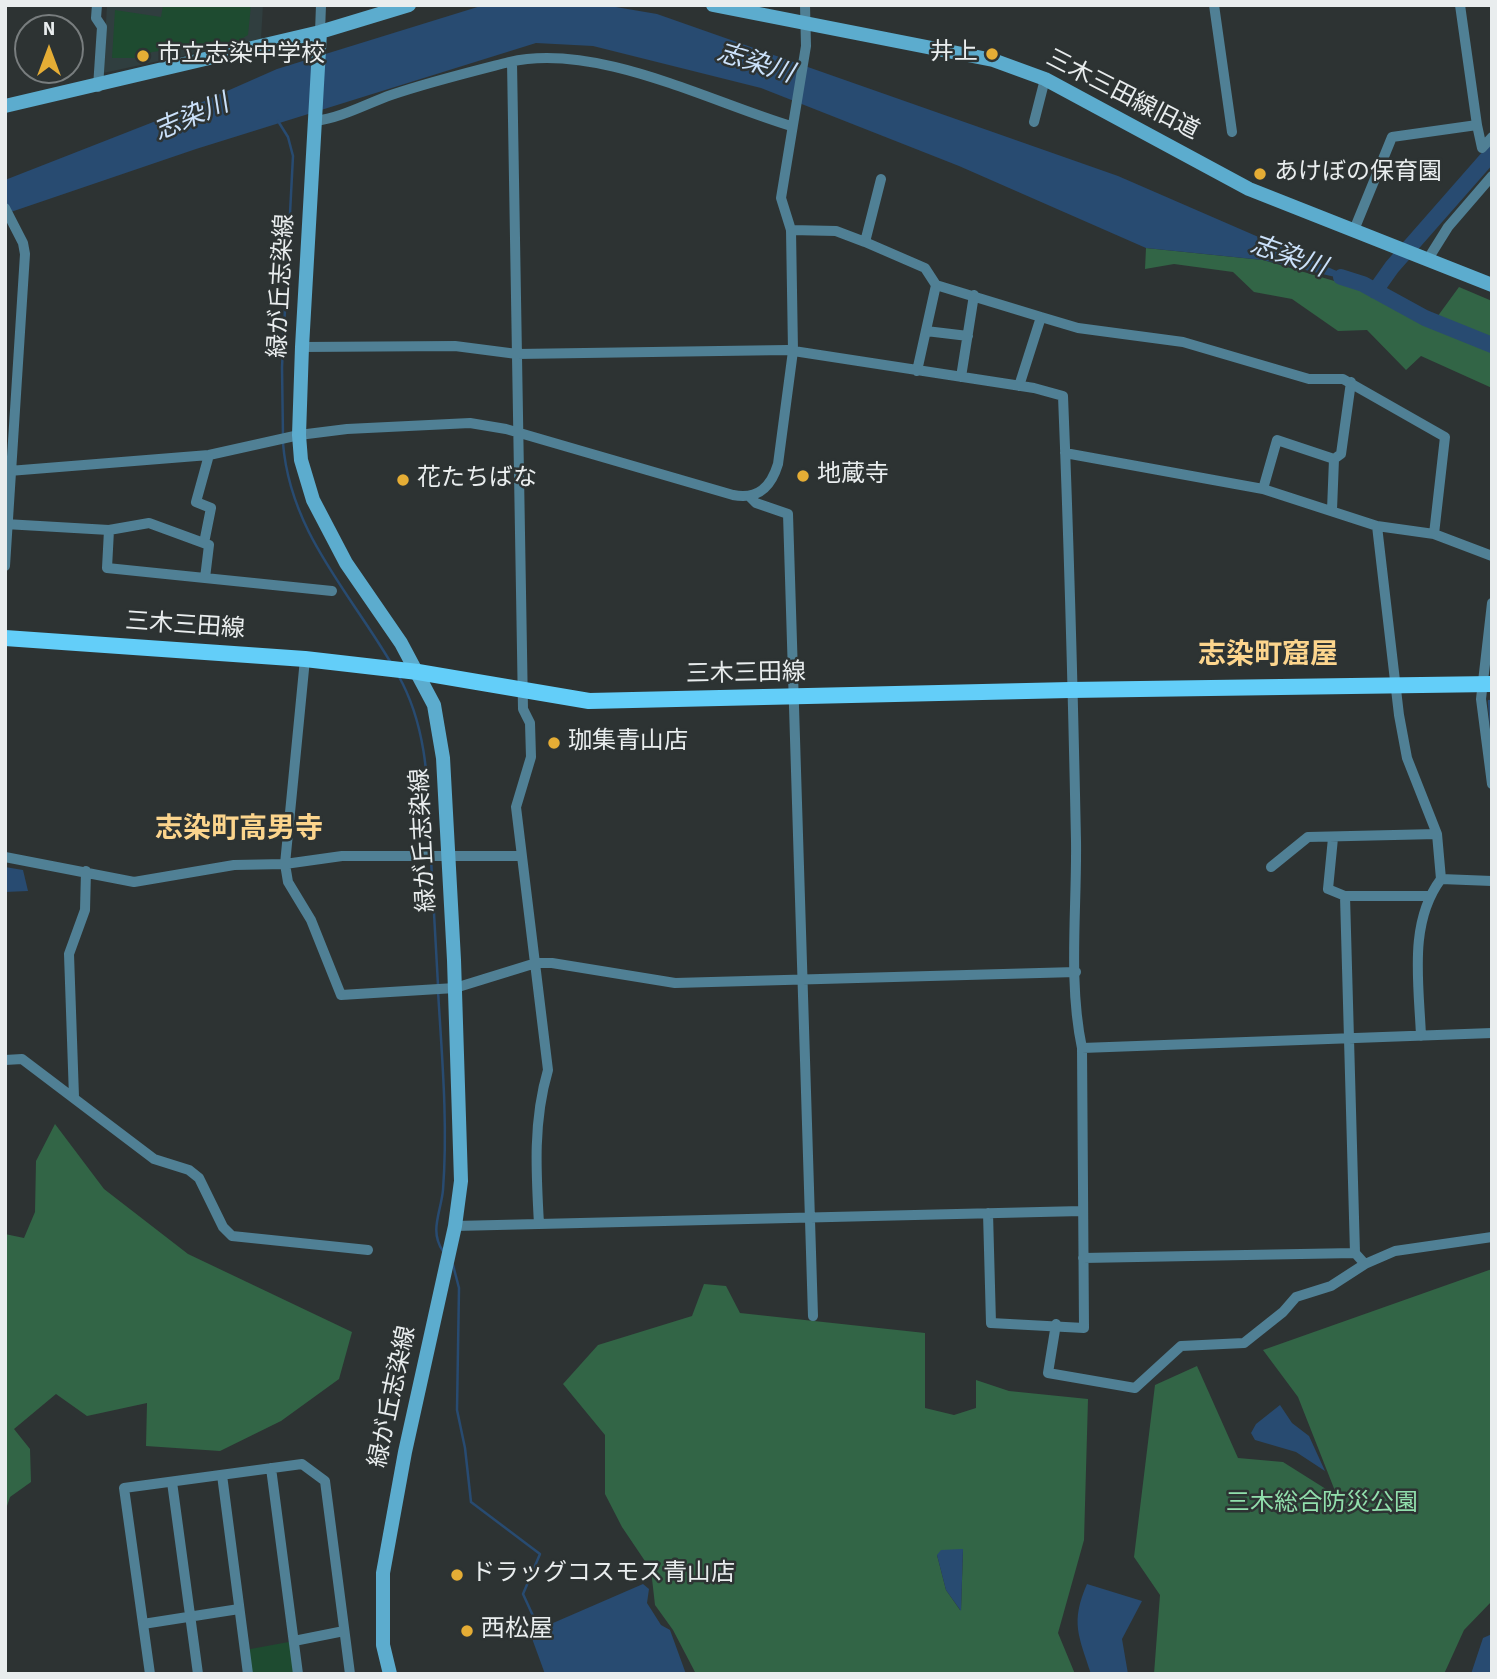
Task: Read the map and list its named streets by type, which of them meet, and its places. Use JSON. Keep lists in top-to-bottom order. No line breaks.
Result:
{"streets":{"main road":["三木三田線"],"street":["三木三田線旧道","緑が丘志染線"]},"crossings":[["緑が丘志染線","三木三田線"]],"districts":["志染町窟屋","志染町高男寺"],"water":["志染川"],"parks":["三木総合防災公園"],"places":["井上","市立志染中学校","あけぼの保育園","地蔵寺","花たちばな","珈集青山店","ドラッグコスモス青山店","西松屋"],"north":"top"}
